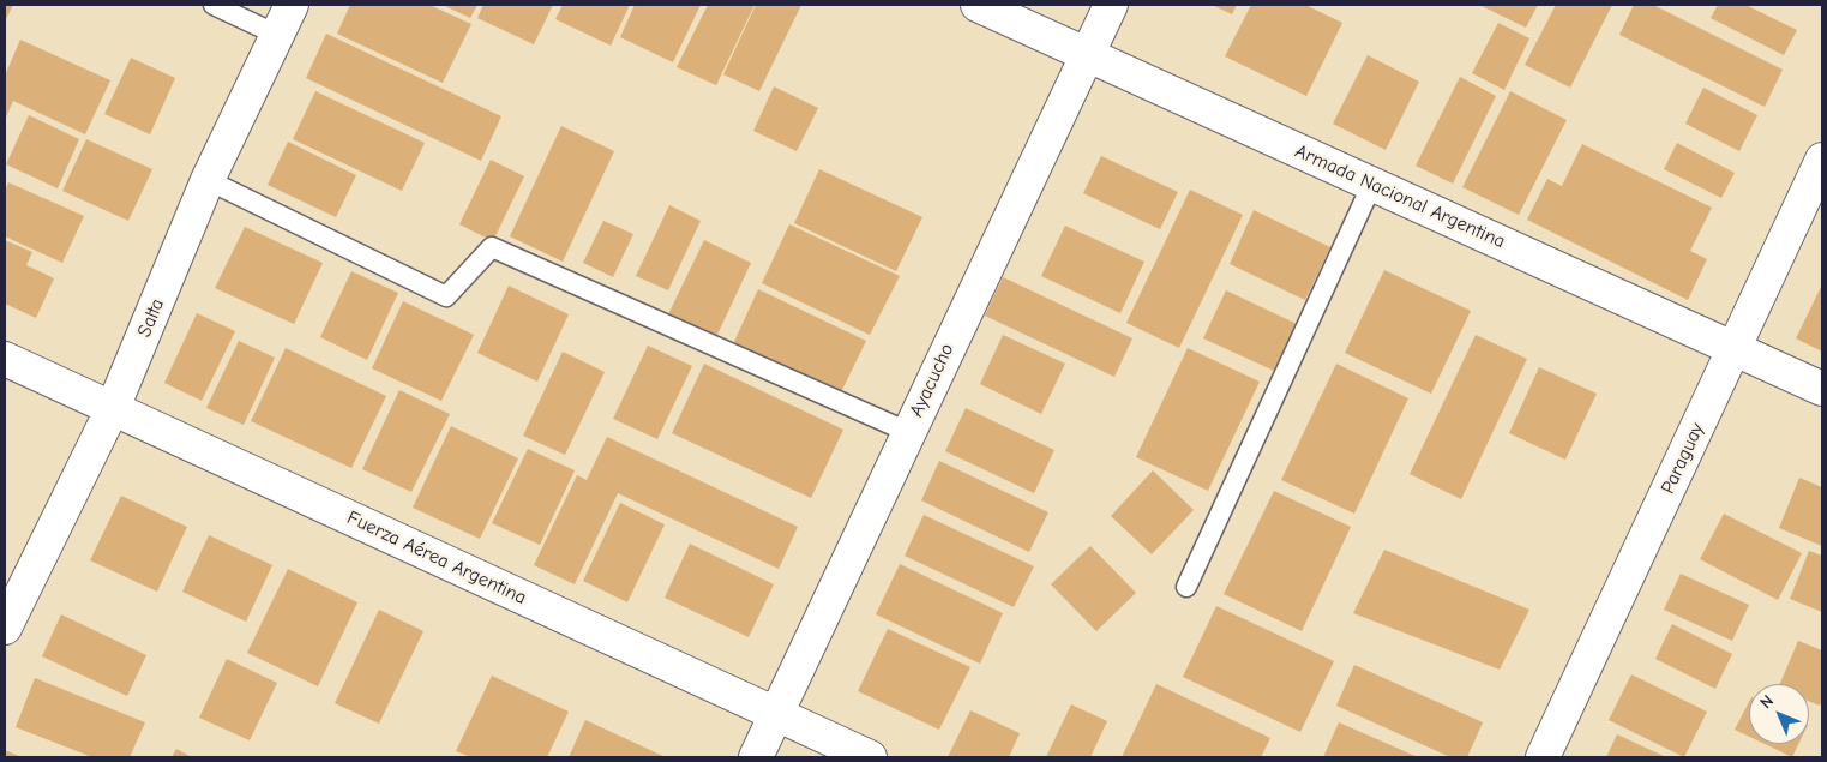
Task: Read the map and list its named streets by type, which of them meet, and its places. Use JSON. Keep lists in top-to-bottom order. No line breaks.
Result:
{"streets":{"street":["Armada Nacional Argentina","Salta","Ayacucho","Paraguay","Fuerza Aérea Argentina"]},"crossings":[["Armada Nacional Argentina","Ayacucho"],["Armada Nacional Argentina","Paraguay"],["Salta","Fuerza Aérea Argentina"],["Ayacucho","Fuerza Aérea Argentina"]],"north":"top left"}
